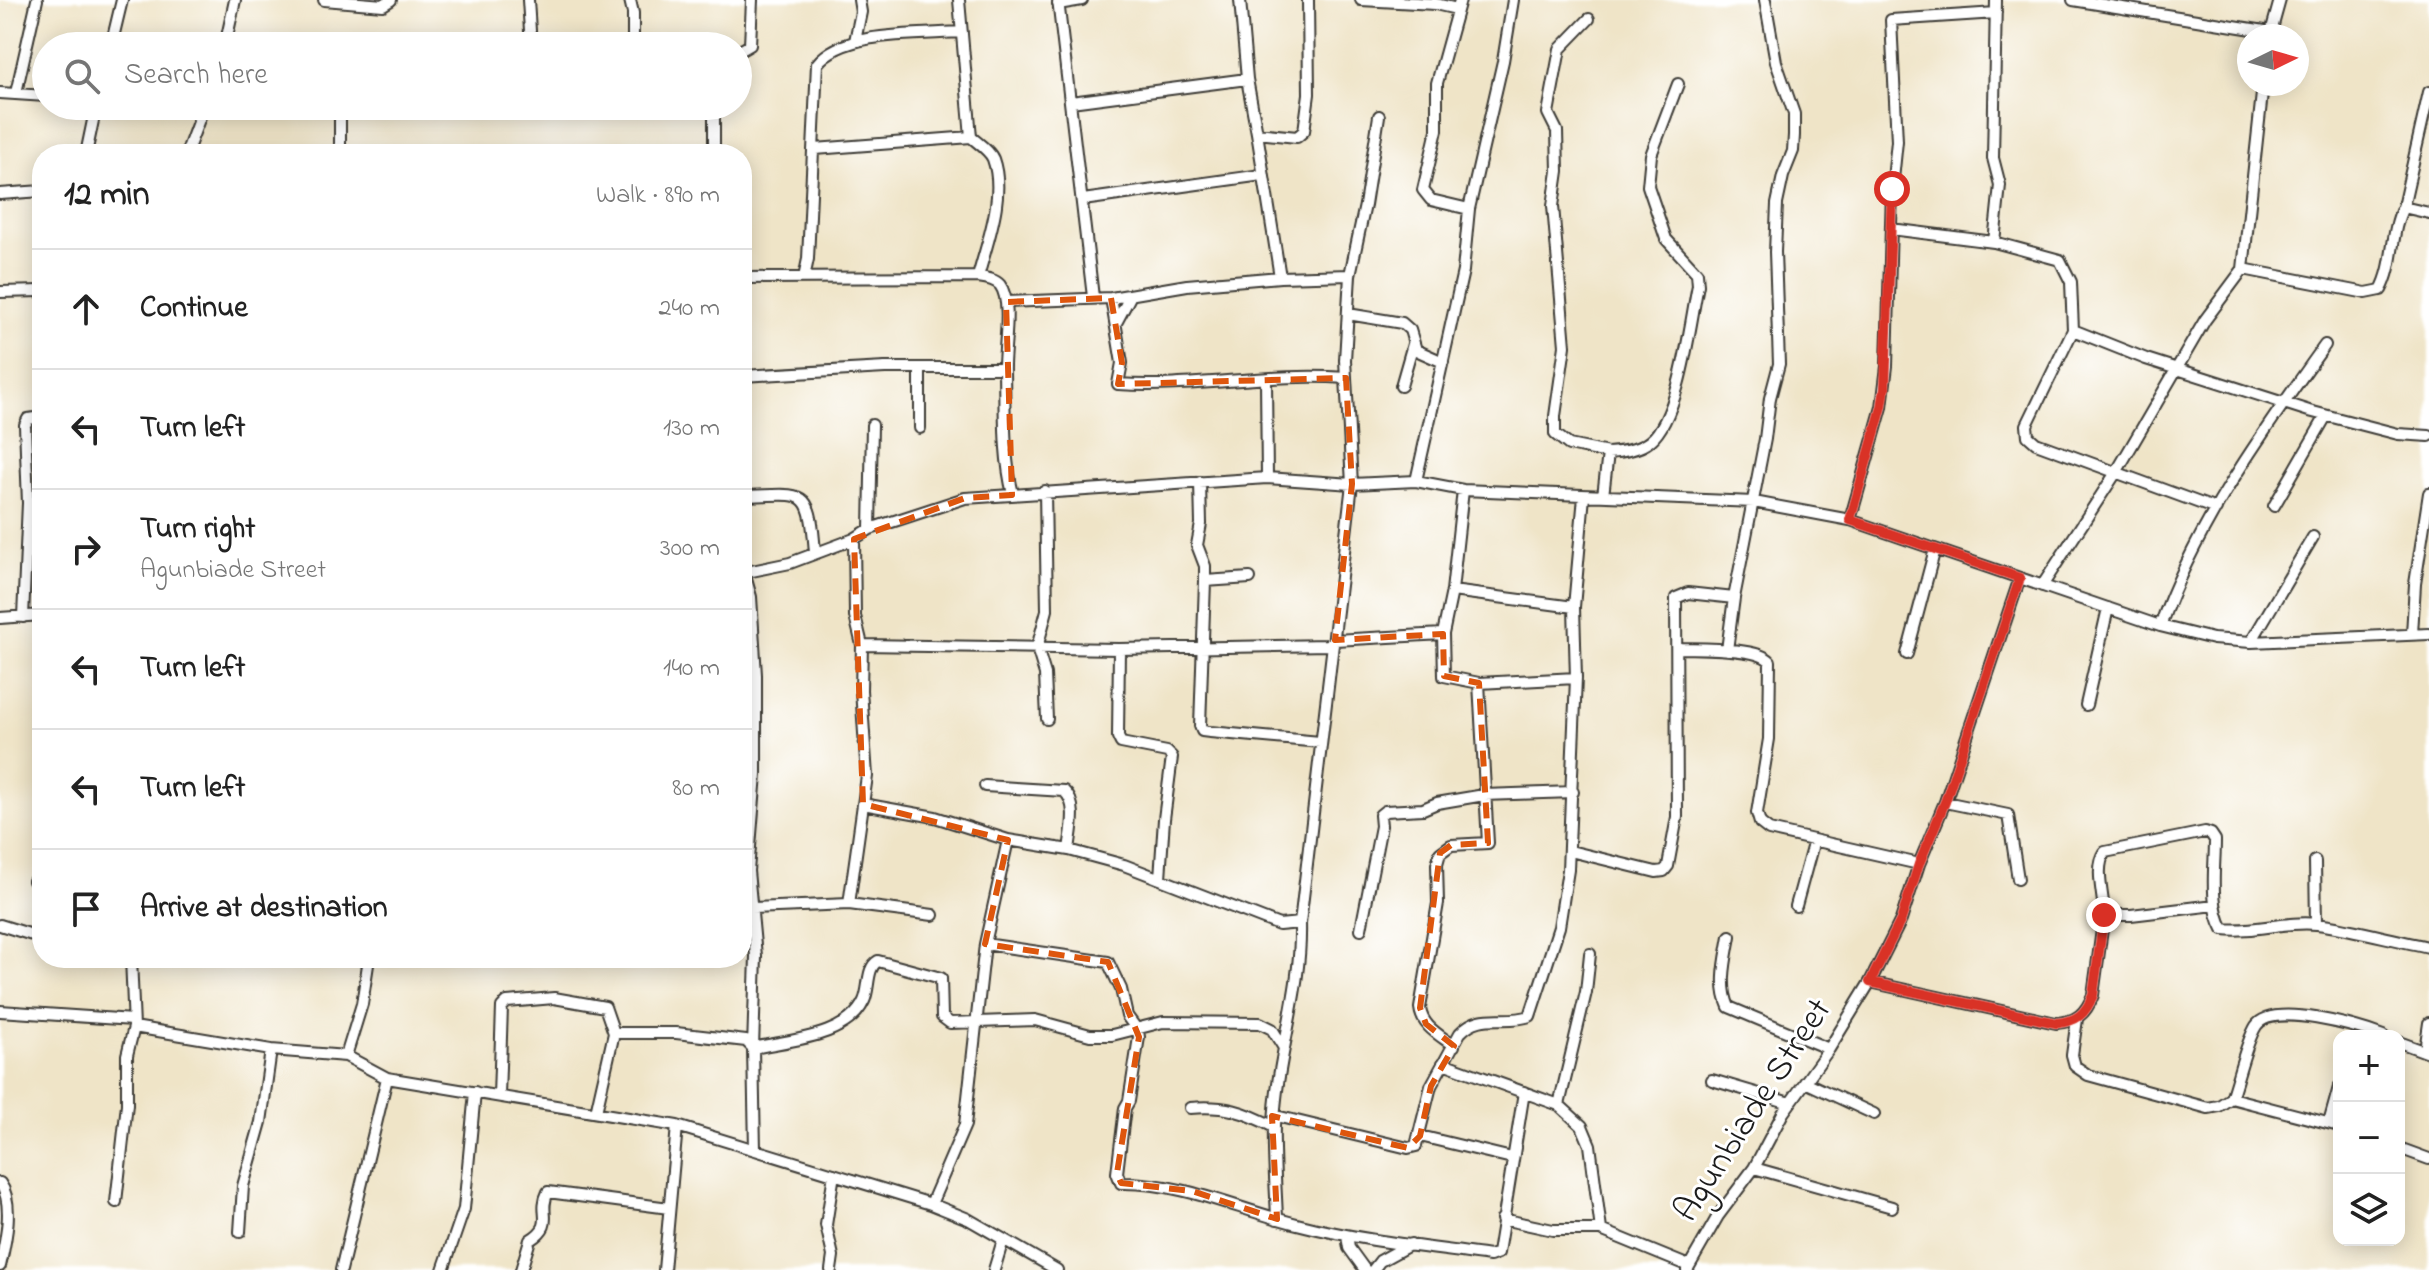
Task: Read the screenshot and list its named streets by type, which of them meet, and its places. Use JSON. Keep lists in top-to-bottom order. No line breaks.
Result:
{"streets":{"street":["Agunbiade Street"]},"north":"right","page":{"search":"Search here","heading":["12 min","Walk · 890 m"],"list":[["Continue","240 m"],["Turn left","130 m"],["Turn right","Agunbiade Street","300 m"],["Turn left","140 m"],["Turn left","80 m"],"Arrive at destination"],"map_buttons":["+","−"]}}
